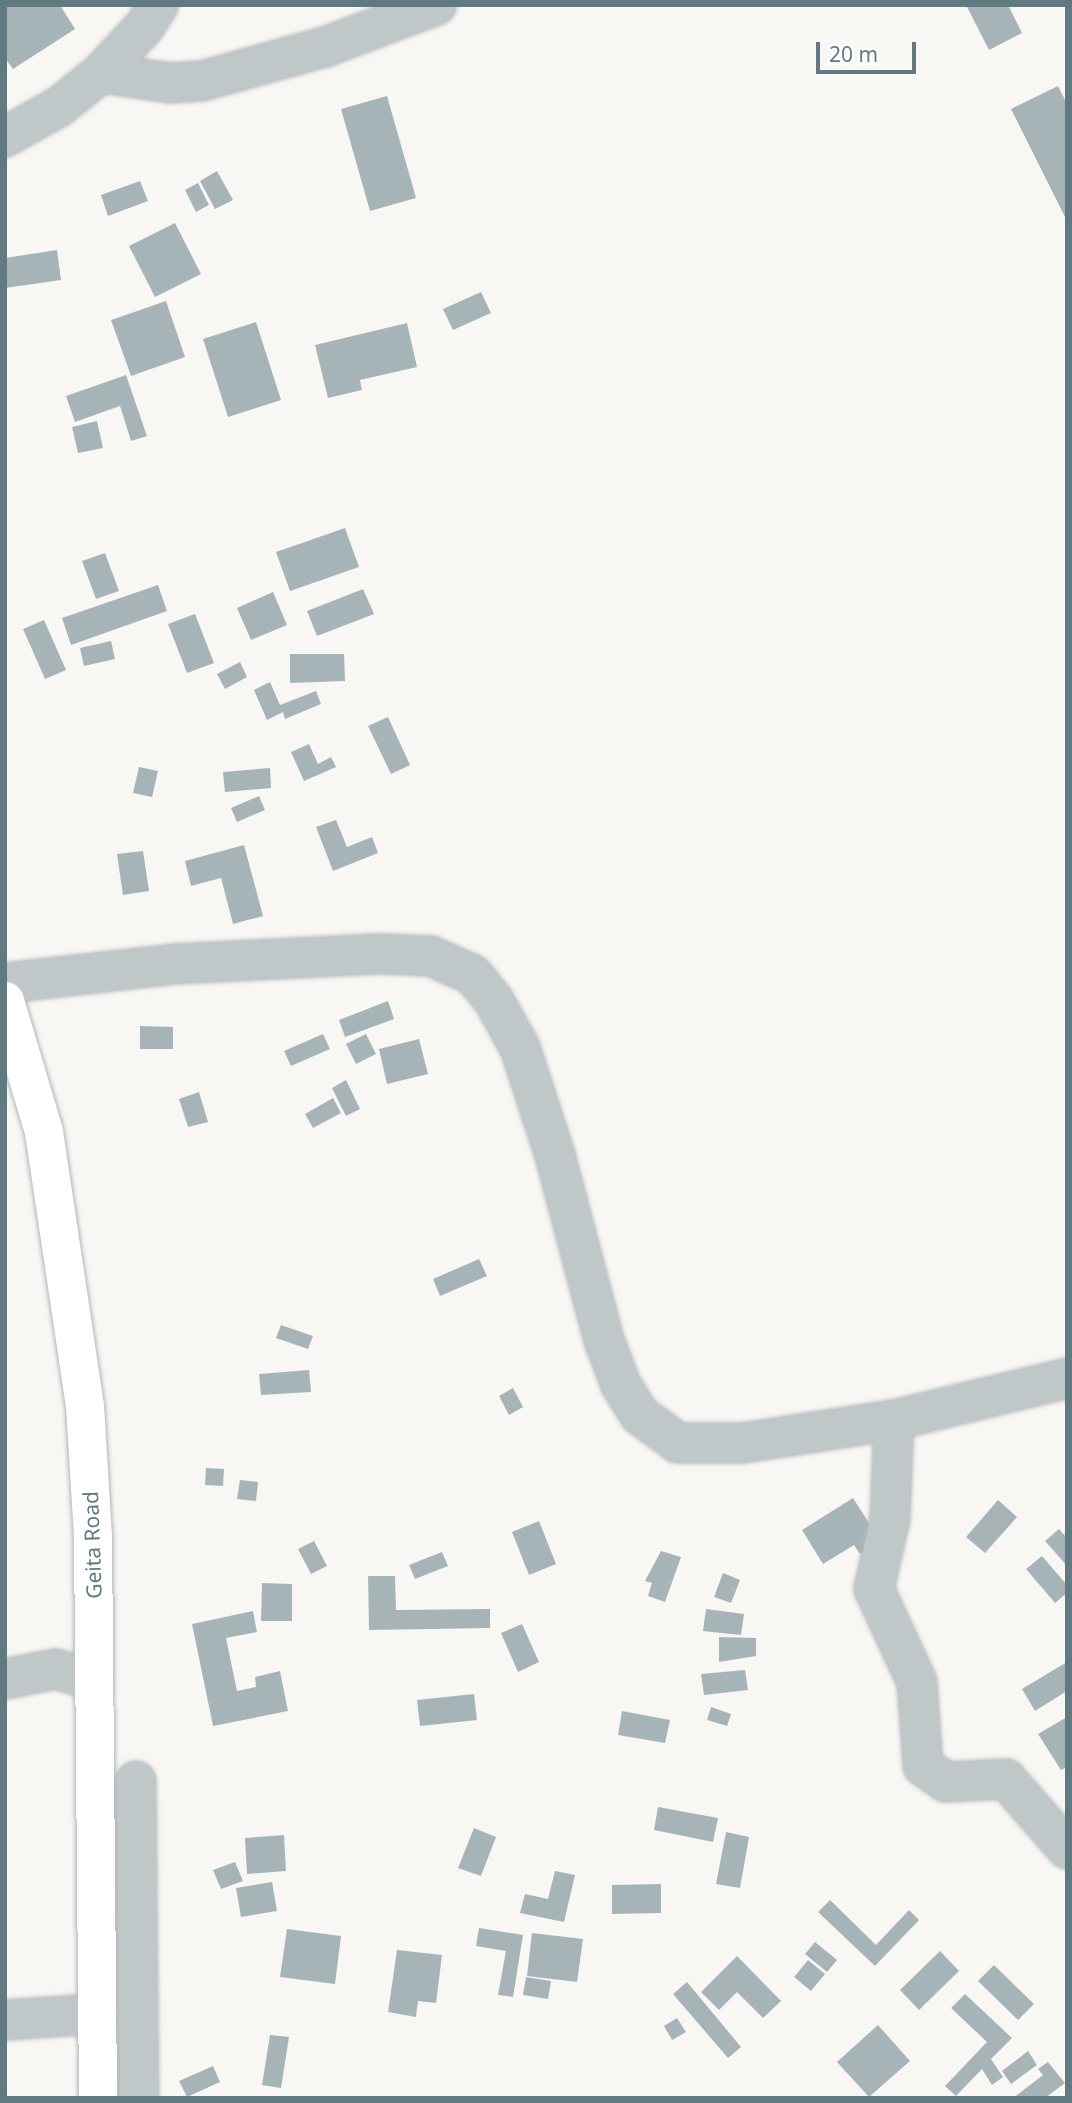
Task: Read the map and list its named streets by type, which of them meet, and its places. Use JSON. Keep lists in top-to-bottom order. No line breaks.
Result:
{"streets":{"highway":["Geita Road"]},"scale_bar":"20 m"}
